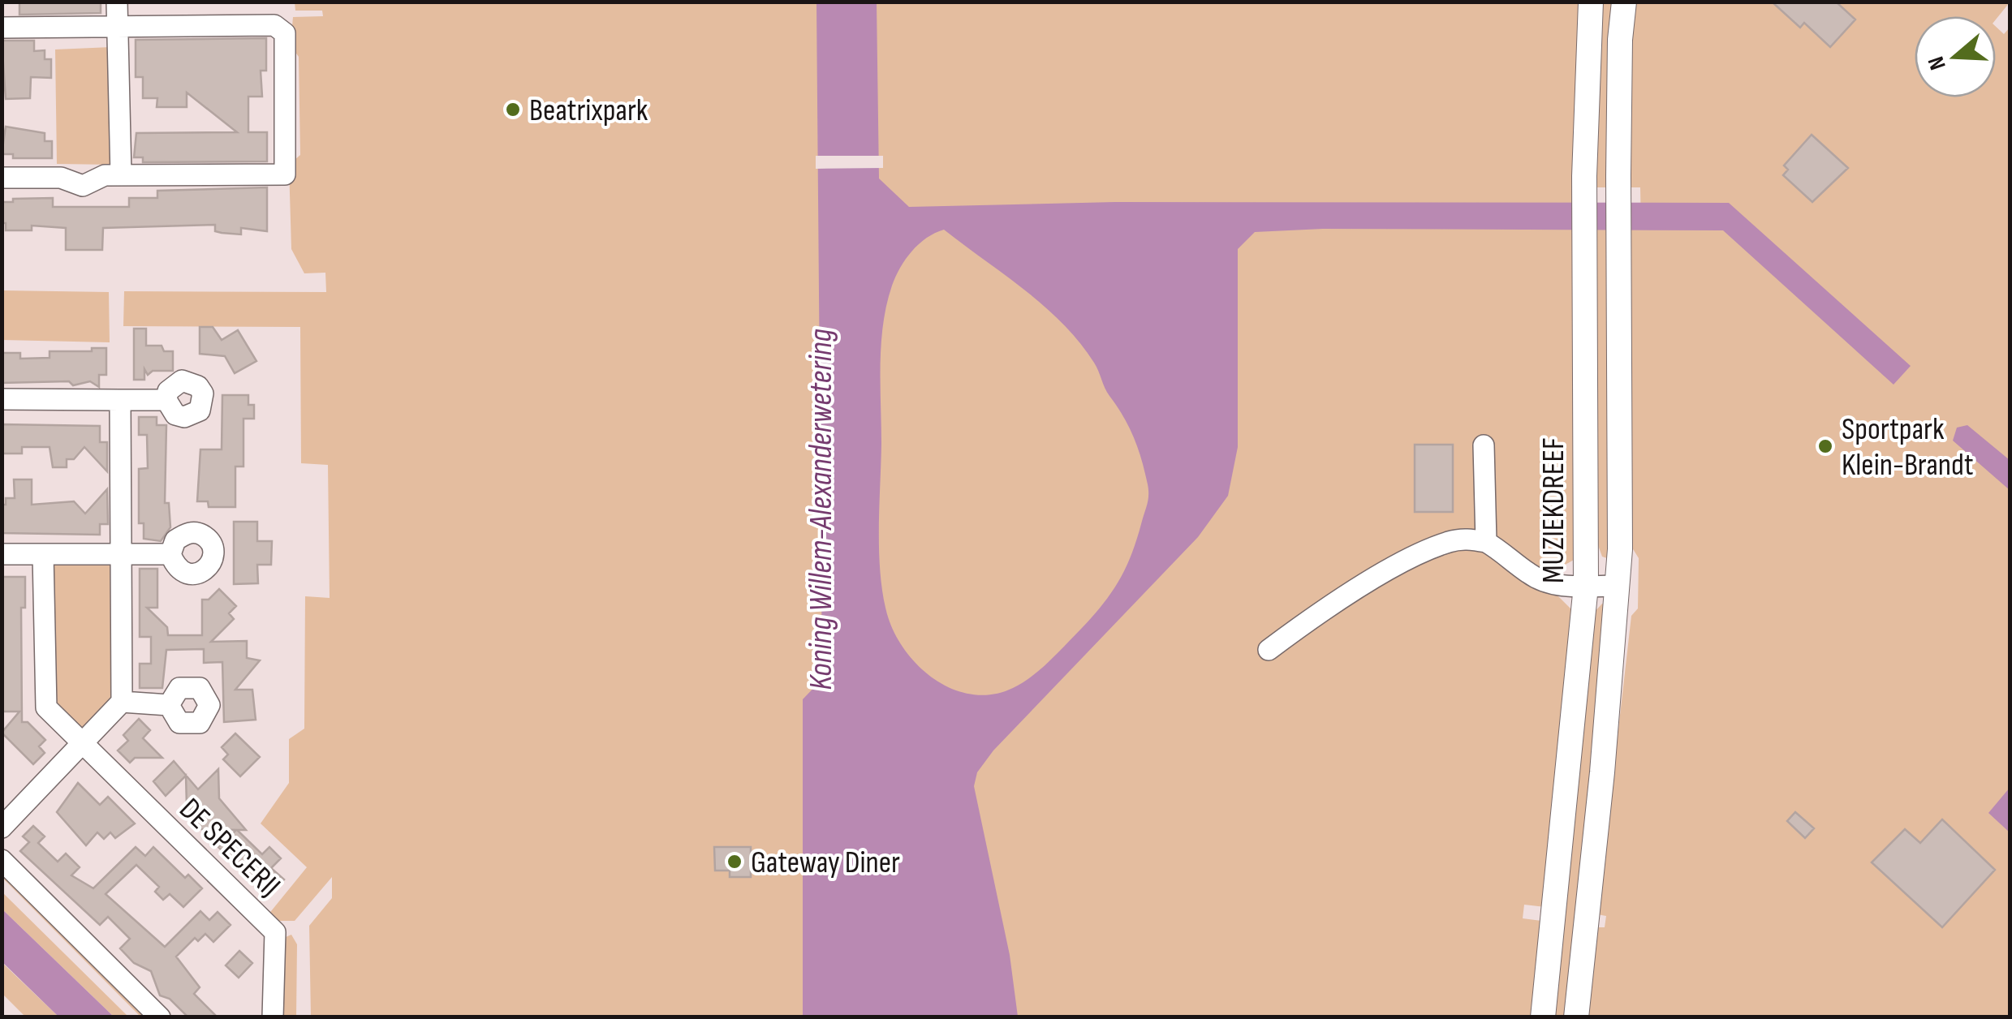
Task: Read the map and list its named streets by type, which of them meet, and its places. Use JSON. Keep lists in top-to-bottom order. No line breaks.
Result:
{"streets":{"main road":["MUZIEKDREEF"],"street":["DE SPECERIJ"]},"water":["Koning Willem-Alexanderwetering"],"places":["Beatrixpark","Sportpark Klein-Brandt","Gateway Diner"],"north":"left"}
